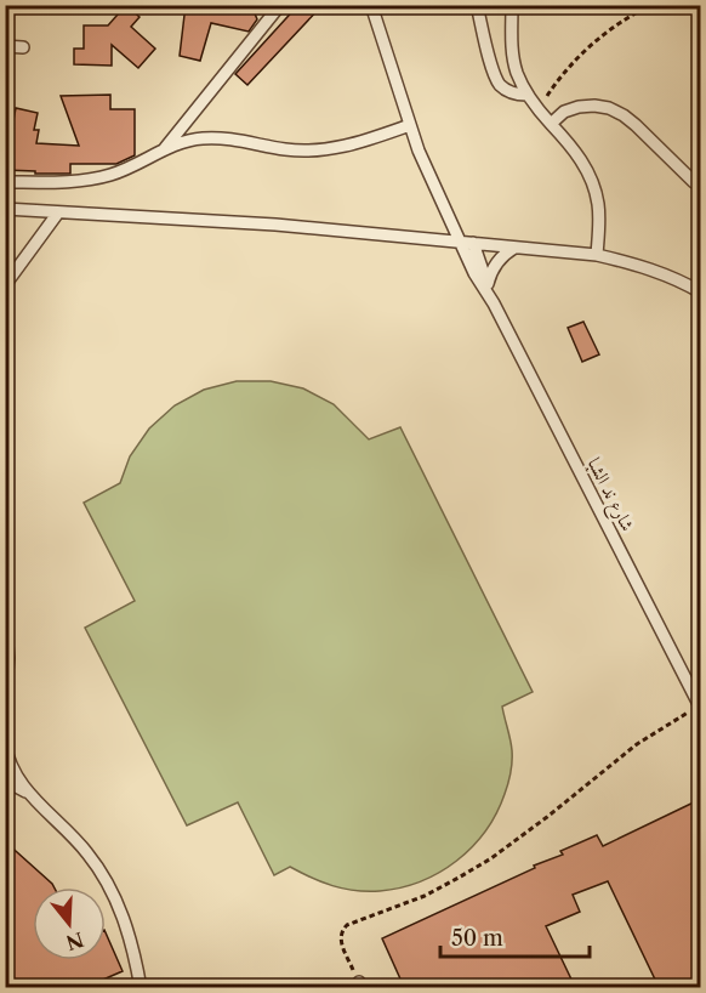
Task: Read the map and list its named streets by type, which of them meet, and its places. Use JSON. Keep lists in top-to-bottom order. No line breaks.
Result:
{"streets":{"lane":["شارع ند الشبا"]},"scale_bar":"50 m","north":"bottom"}
